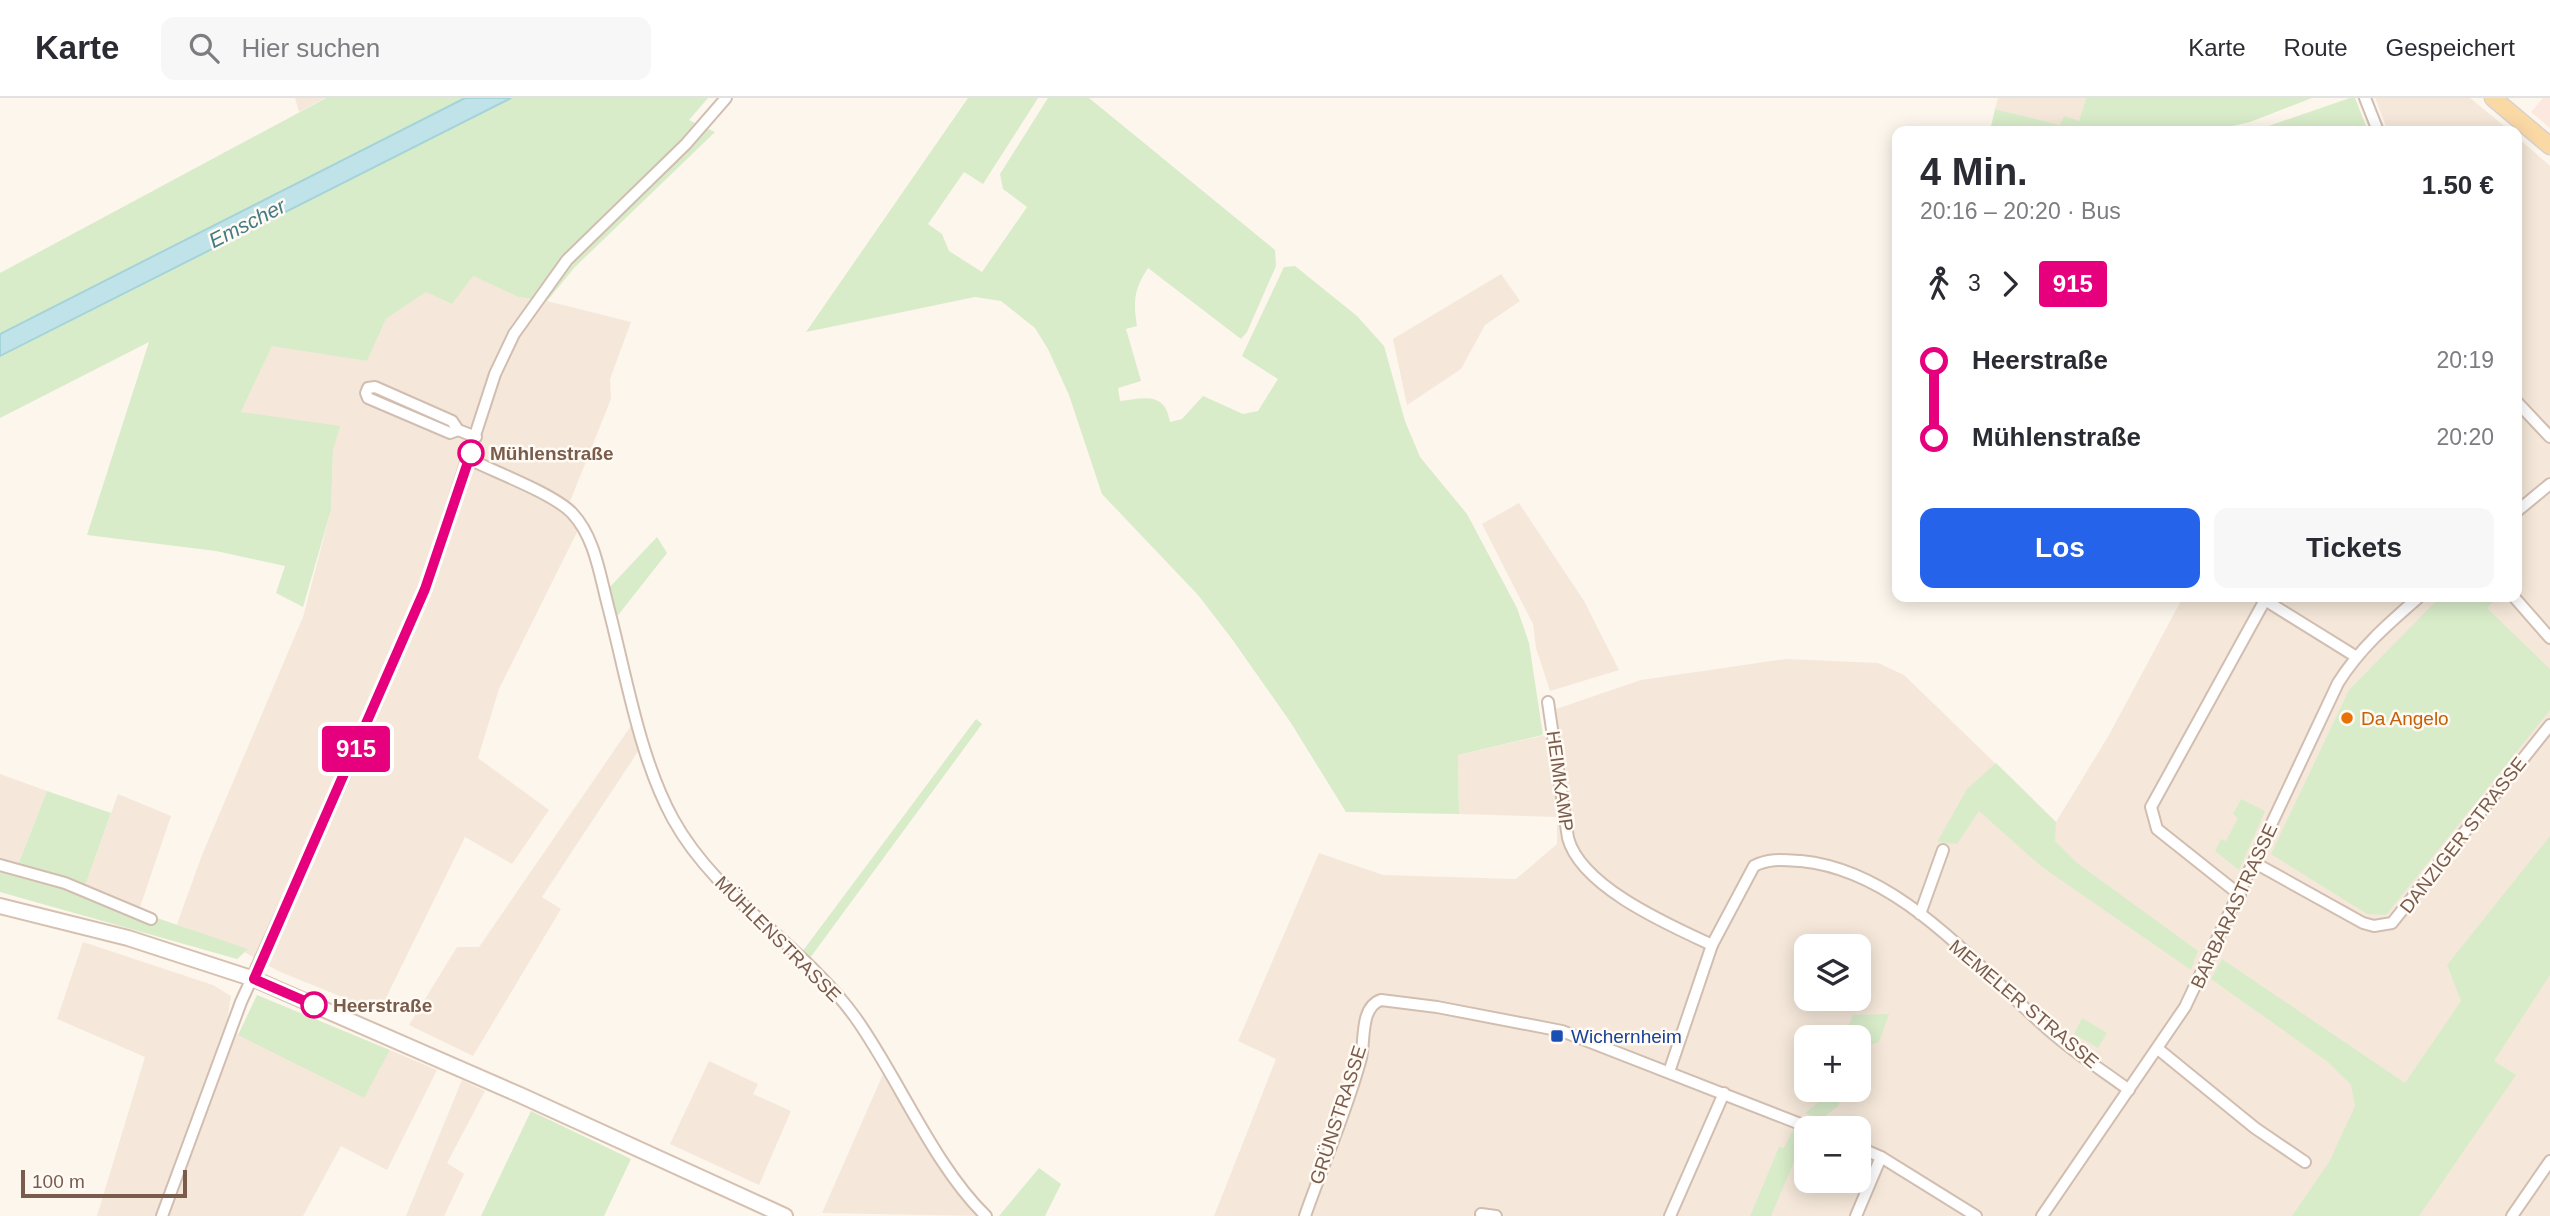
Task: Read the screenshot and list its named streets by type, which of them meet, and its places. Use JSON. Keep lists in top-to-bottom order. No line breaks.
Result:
{"streets":{"street":["HEIMKAMP","DANZIGER STRASSE","BARBARASTRASSE","MÜHLENSTRASSE","MEMELER STRASSE","GRÜNSTRASSE"]},"crossings":[["HEIMKAMP","MEMELER STRASSE"],["DANZIGER STRASSE","BARBARASTRASSE"],["BARBARASTRASSE","MEMELER STRASSE"]],"water":["Emscher"],"places":{"other":["Mühlenstraße","Da Angelo","Heerstraße"],"transit":["Wichernheim"]},"lines":["bus line 915"],"scale_bar":"100 m","page":{"header":"Karte","search":"Hier suchen","nav":["Karte","Route","Gespeichert"],"on_map":"915","heading":["4 Min.","20:16 – 20:20 · Bus","1.50 €"],"legs":["3","915"],"list":[{"name":"Heerstraße","value":"20:19"},{"name":"Mühlenstraße","value":"20:20"}],"buttons":["Los","Tickets"],"map_buttons":["+","−"],"scale":"100 m"}}
